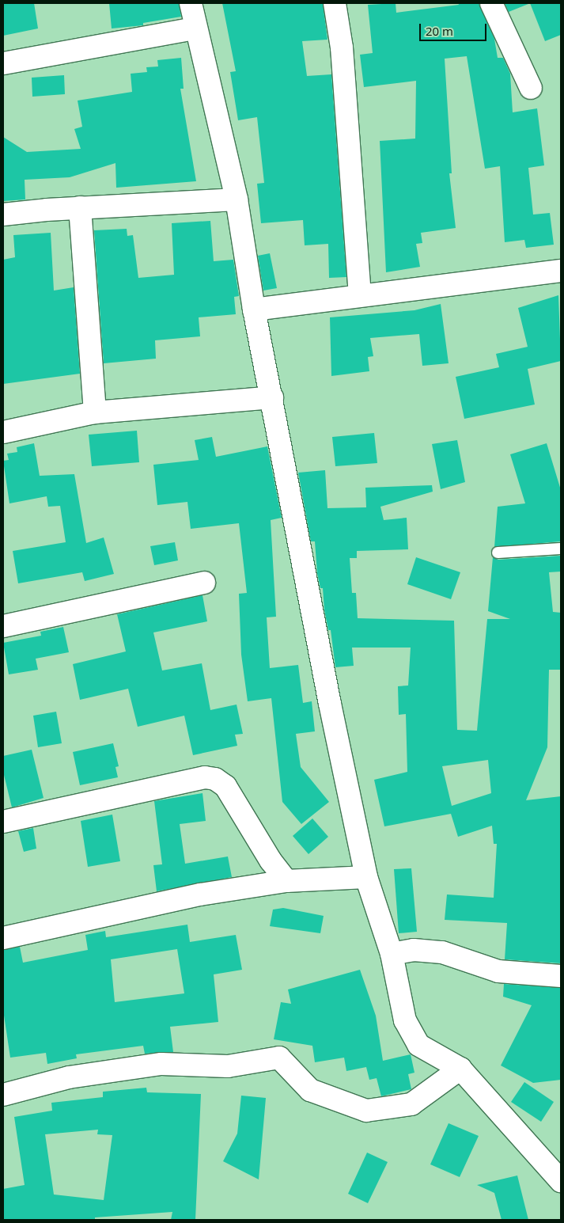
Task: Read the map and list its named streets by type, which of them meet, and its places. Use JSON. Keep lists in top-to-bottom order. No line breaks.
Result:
{"scale_bar":"20 m"}
